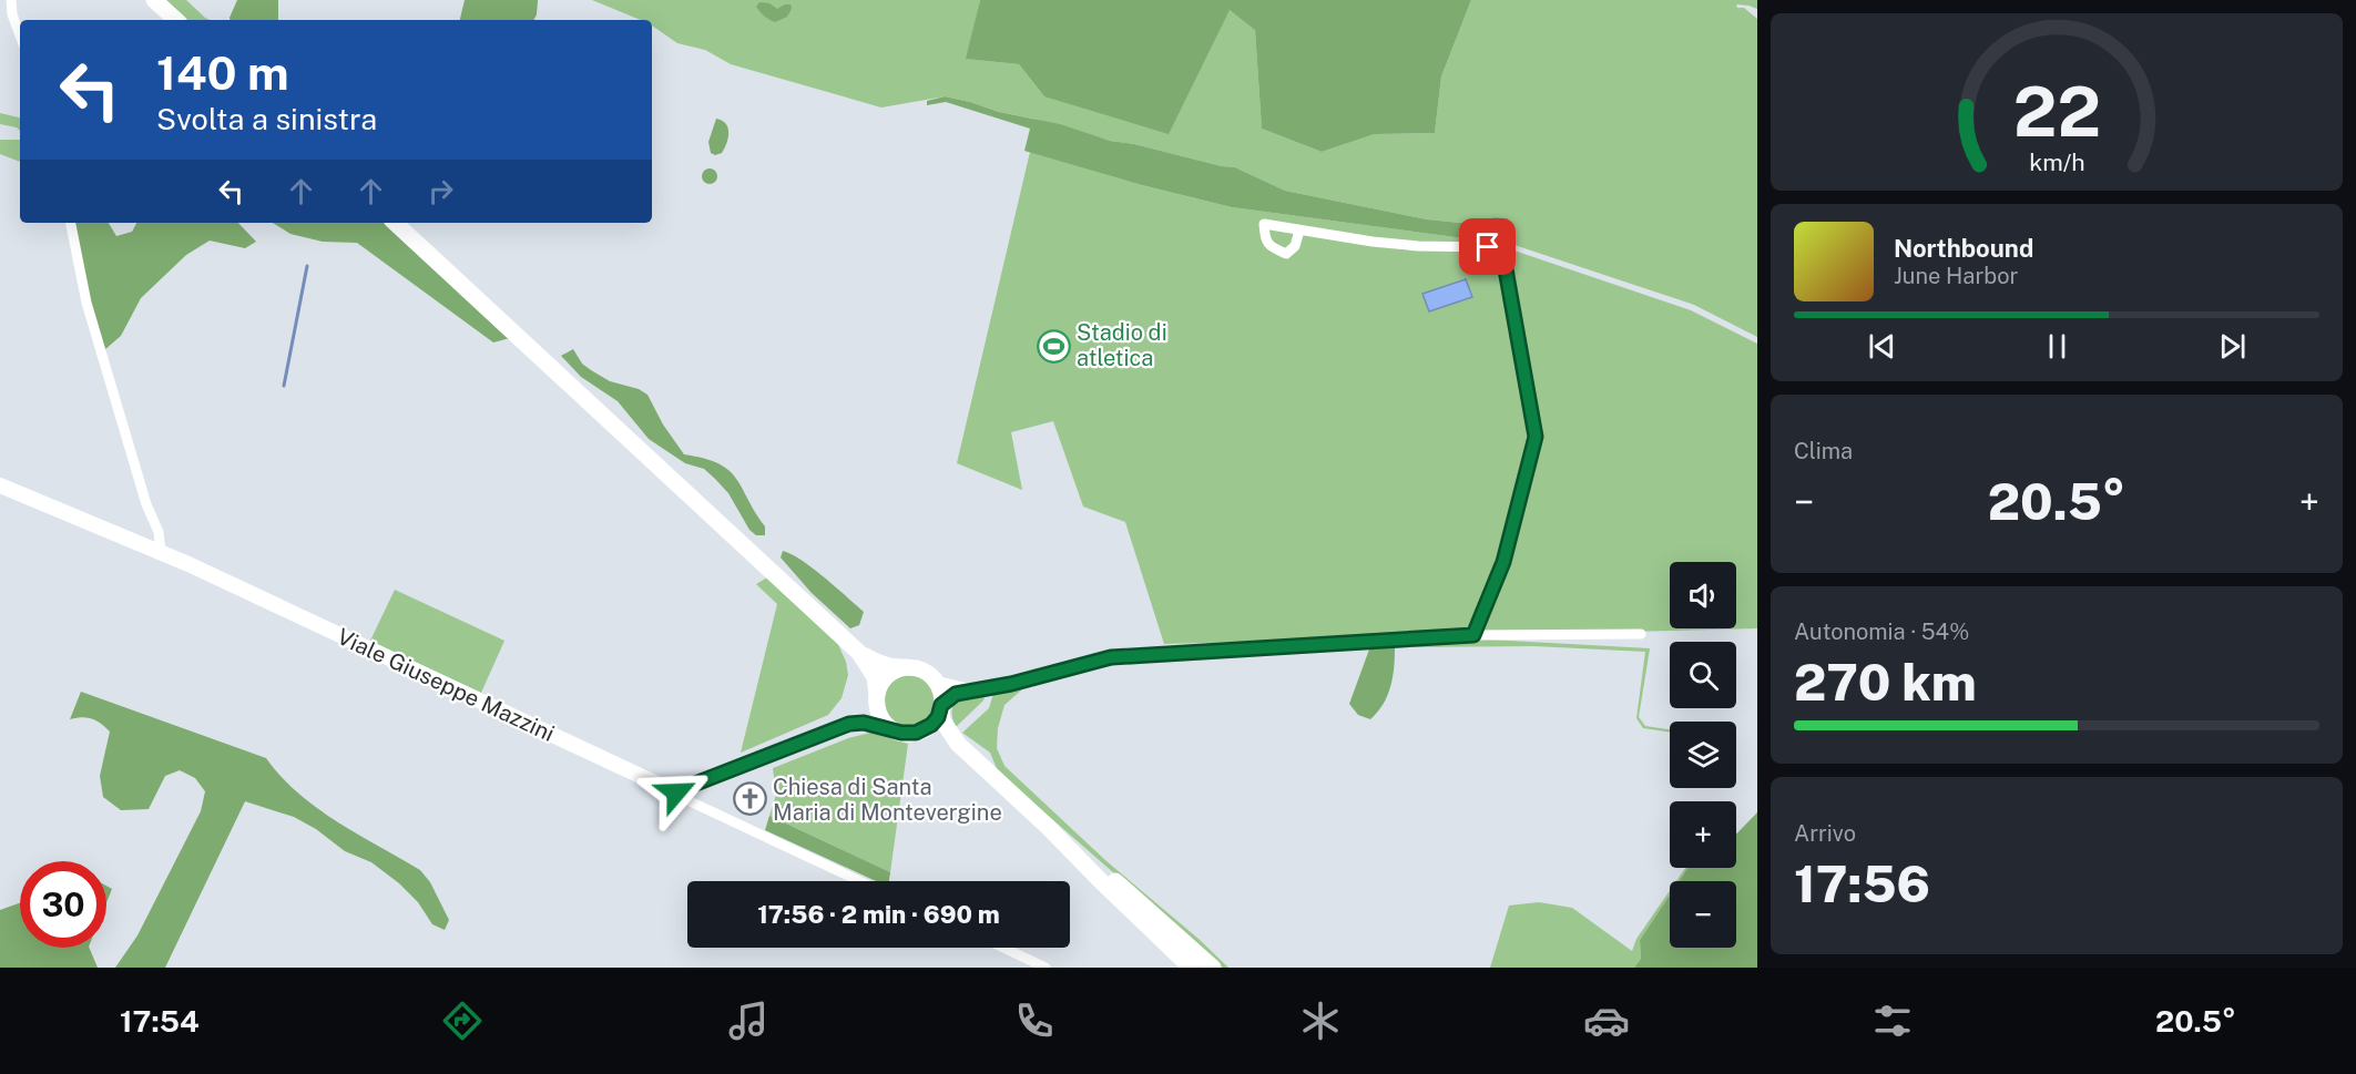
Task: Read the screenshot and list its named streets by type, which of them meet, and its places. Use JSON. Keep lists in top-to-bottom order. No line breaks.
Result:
{"streets":{"main road":["Viale Giuseppe Mazzini"]},"places":{"sports":["Stadio di atletica"],"church":["Chiesa di Santa Maria di Montevergine"]},"page":{"turn":["140 m","Svolta a sinistra"],"song":["Northbound","June Harbor"],"tile":["Clima",["Autonomia · 54%","270 km"],["Arrivo","17:56"]],"heat":["−","20.5°","+"],"map_buttons":["+","−"],"limit":"30","trip":"17:56 · 2 min · 690 m","tabs":["17:54","20.5°"],"gauge":["22","km/h"]}}
